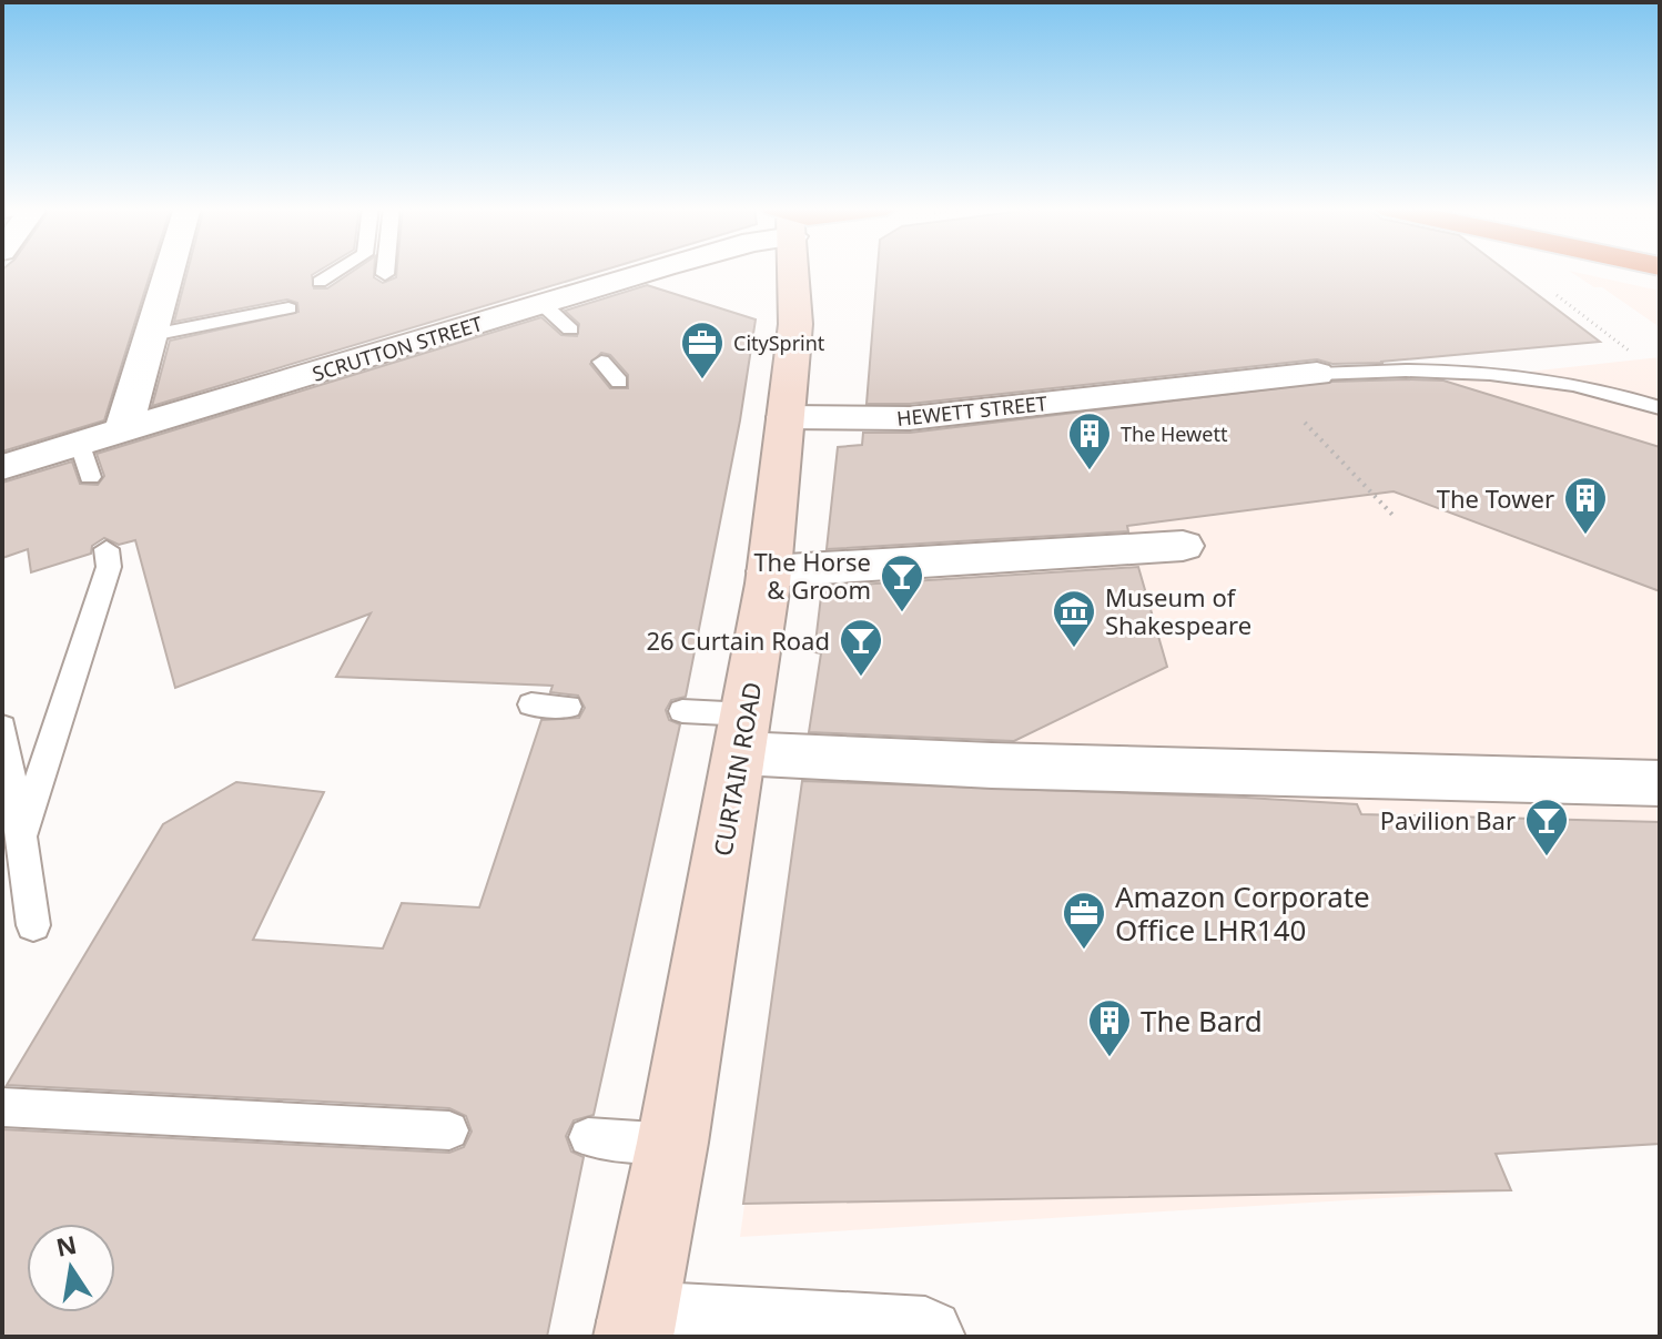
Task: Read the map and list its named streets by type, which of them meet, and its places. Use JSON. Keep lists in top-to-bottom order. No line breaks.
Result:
{"streets":{"street":["SCRUTTON STREET","HEWETT STREET","CURTAIN ROAD"]},"crossings":[["HEWETT STREET","CURTAIN ROAD"]],"places":{"office":["CitySprint","Amazon Corporate Office LHR140"],"building":["The Hewett","The Tower","The Bard"],"bar":["The Horse & Groom","26 Curtain Road","Pavilion Bar"],"museum":["Museum of Shakespeare"]},"north":"top"}
